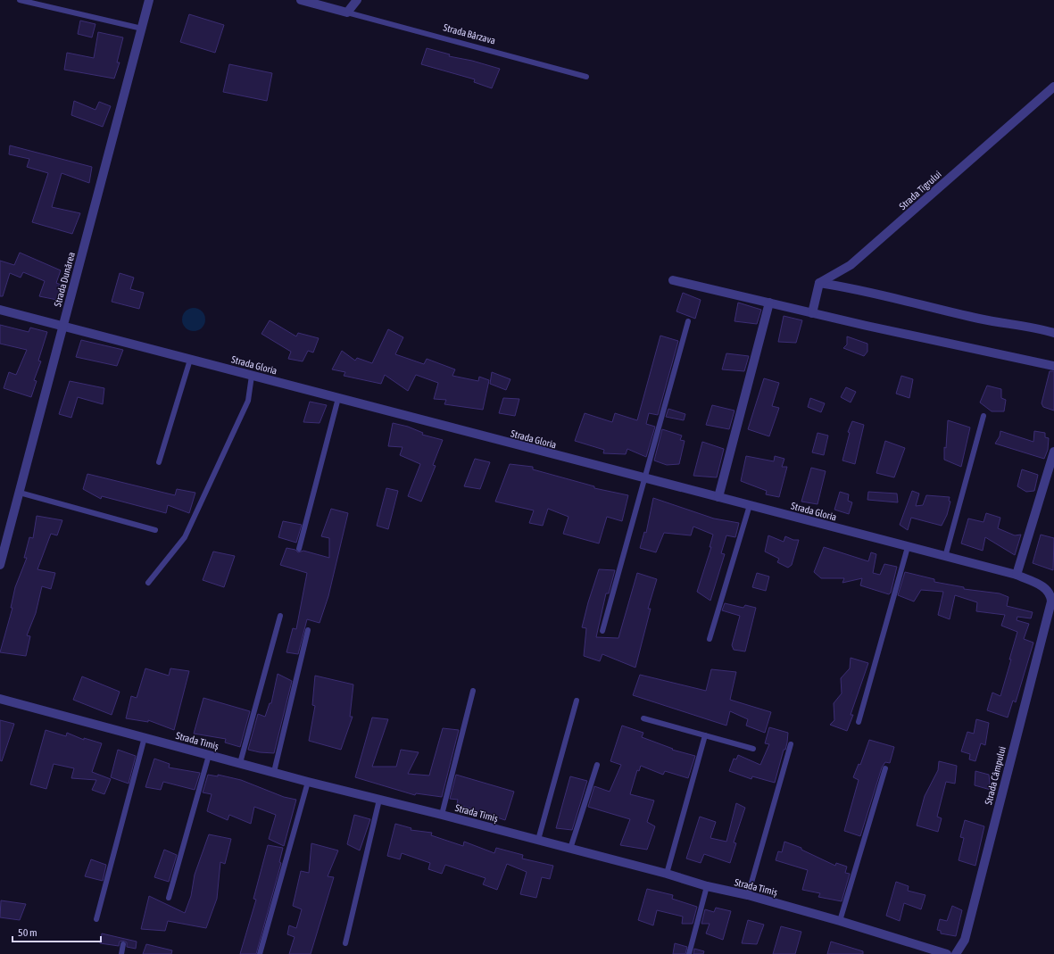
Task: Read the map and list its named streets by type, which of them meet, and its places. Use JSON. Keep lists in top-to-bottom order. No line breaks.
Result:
{"streets":{"street":["Strada Bârzava","Strada Tigrului","Strada Dunărea","Strada Gloria","Strada Timiș","Strada Câmpului"]},"crossings":[["Strada Dunărea","Strada Gloria"],["Strada Gloria","Strada Câmpului"]],"scale_bar":"50 m"}
